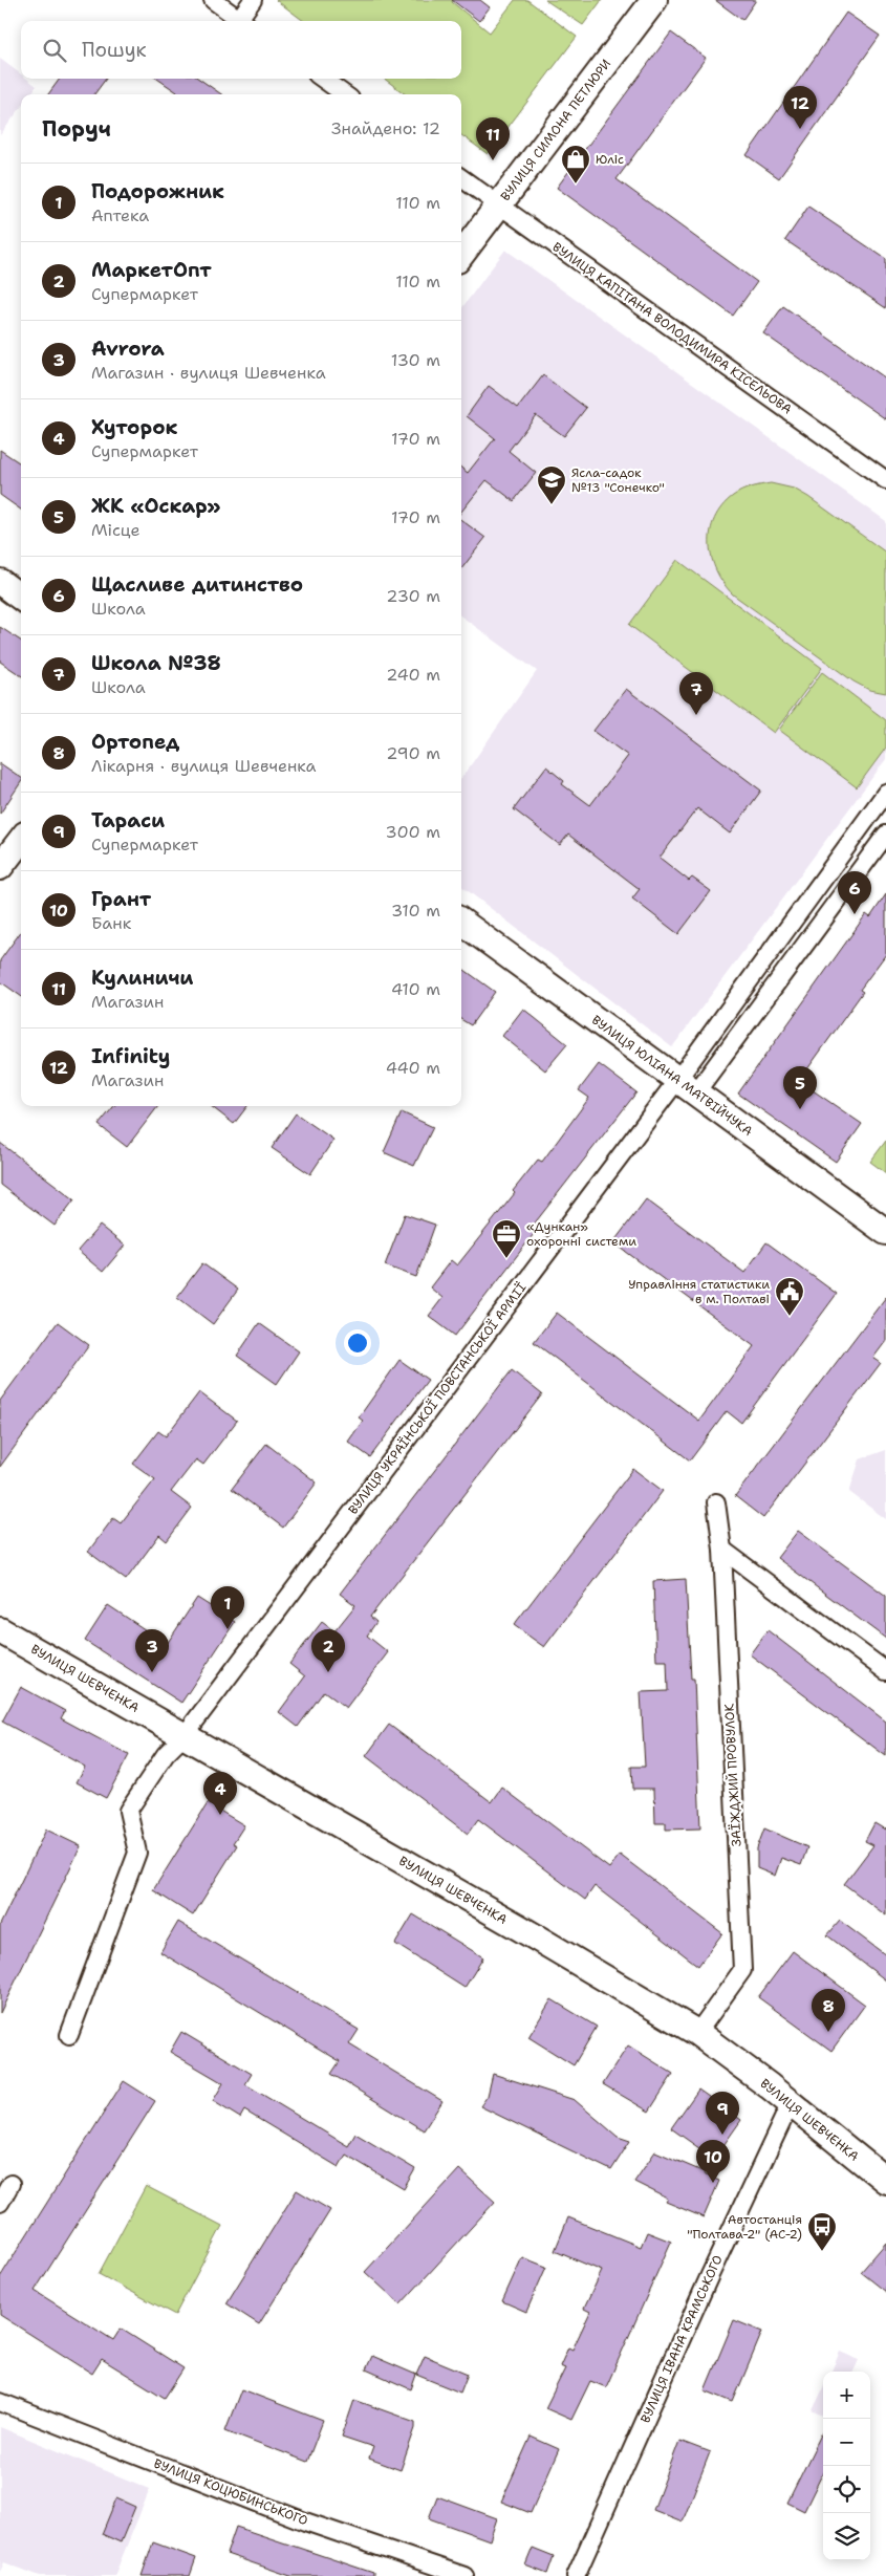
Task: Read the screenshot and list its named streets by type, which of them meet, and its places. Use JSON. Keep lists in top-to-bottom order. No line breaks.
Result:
{"streets":{"street":["ВУЛИЦЯ СИМОНА ПЕТЛЮРИ","ВУЛИЦЯ КАПІТАНА ВОЛОДИМИРА КІСЕЛЬОВА","ВУЛИЦЯ ЮЛІАНА МАТВІЙЧУКА","ВУЛИЦЯ УКРАЇНСЬКОЇ ПОВСТАНСЬКОЇ АРМІЇ","ВУЛИЦЯ ШЕВЧЕНКА","ЗАЇЖДЖИЙ ПРОВУЛОК","ВУЛИЦЯ ІВАНА КРАМСЬКОГО","ВУЛИЦЯ КОЦЮБИНСЬКОГО"]},"crossings":[["ВУЛИЦЯ СИМОНА ПЕТЛЮРИ","ВУЛИЦЯ КАПІТАНА ВОЛОДИМИРА КІСЕЛЬОВА"],["ВУЛИЦЯ ЮЛІАНА МАТВІЙЧУКА","ВУЛИЦЯ УКРАЇНСЬКОЇ ПОВСТАНСЬКОЇ АРМІЇ"],["ВУЛИЦЯ УКРАЇНСЬКОЇ ПОВСТАНСЬКОЇ АРМІЇ","ВУЛИЦЯ ШЕВЧЕНКА"],["ВУЛИЦЯ ШЕВЧЕНКА","ЗАЇЖДЖИЙ ПРОВУЛОК"],["ВУЛИЦЯ ШЕВЧЕНКА","ВУЛИЦЯ ІВАНА КРАМСЬКОГО"]],"places":{"shop":["Юліс"],"school or university":["Ясла-садок №13 \"Сонечко\""],"office":["«Дункан» охоронні системи"],"public building":["Управління статистики в м. Полтаві"],"bus stop":["Автостанція \"Полтава-2\" (АС-2)"]},"page":{"search":"Пошук","pins":["12","11","7","6","5","1","2","3","4","8","9","10"],"heading":["Поруч","Знайдено: 12"],"list":[{"mark":"1","name":"Подорожник","note":"Аптека","value":"110 m"},{"mark":"2","name":"МаркетОпт","note":"Супермаркет","value":"110 m"},{"mark":"3","name":"Avrora","note":"Магазин · вулиця Шевченка","value":"130 m"},{"mark":"4","name":"Хуторок","note":"Супермаркет","value":"170 m"},{"mark":"5","name":"ЖК «Оскар»","note":"Місце","value":"170 m"},{"mark":"6","name":"Щасливе дитинство","note":"Школа","value":"230 m"},{"mark":"7","name":"Школа №38","note":"Школа","value":"240 m"},{"mark":"8","name":"Ортопед","note":"Лікарня · вулиця Шевченка","value":"290 m"},{"mark":"9","name":"Тараси","note":"Супермаркет","value":"300 m"},{"mark":"10","name":"Грант","note":"Банк","value":"310 m"},{"mark":"11","name":"Кулиничи","note":"Магазин","value":"410 m"},{"mark":"12","name":"Infinity","note":"Магазин","value":"440 m"}],"map_buttons":["+","−"]}}
